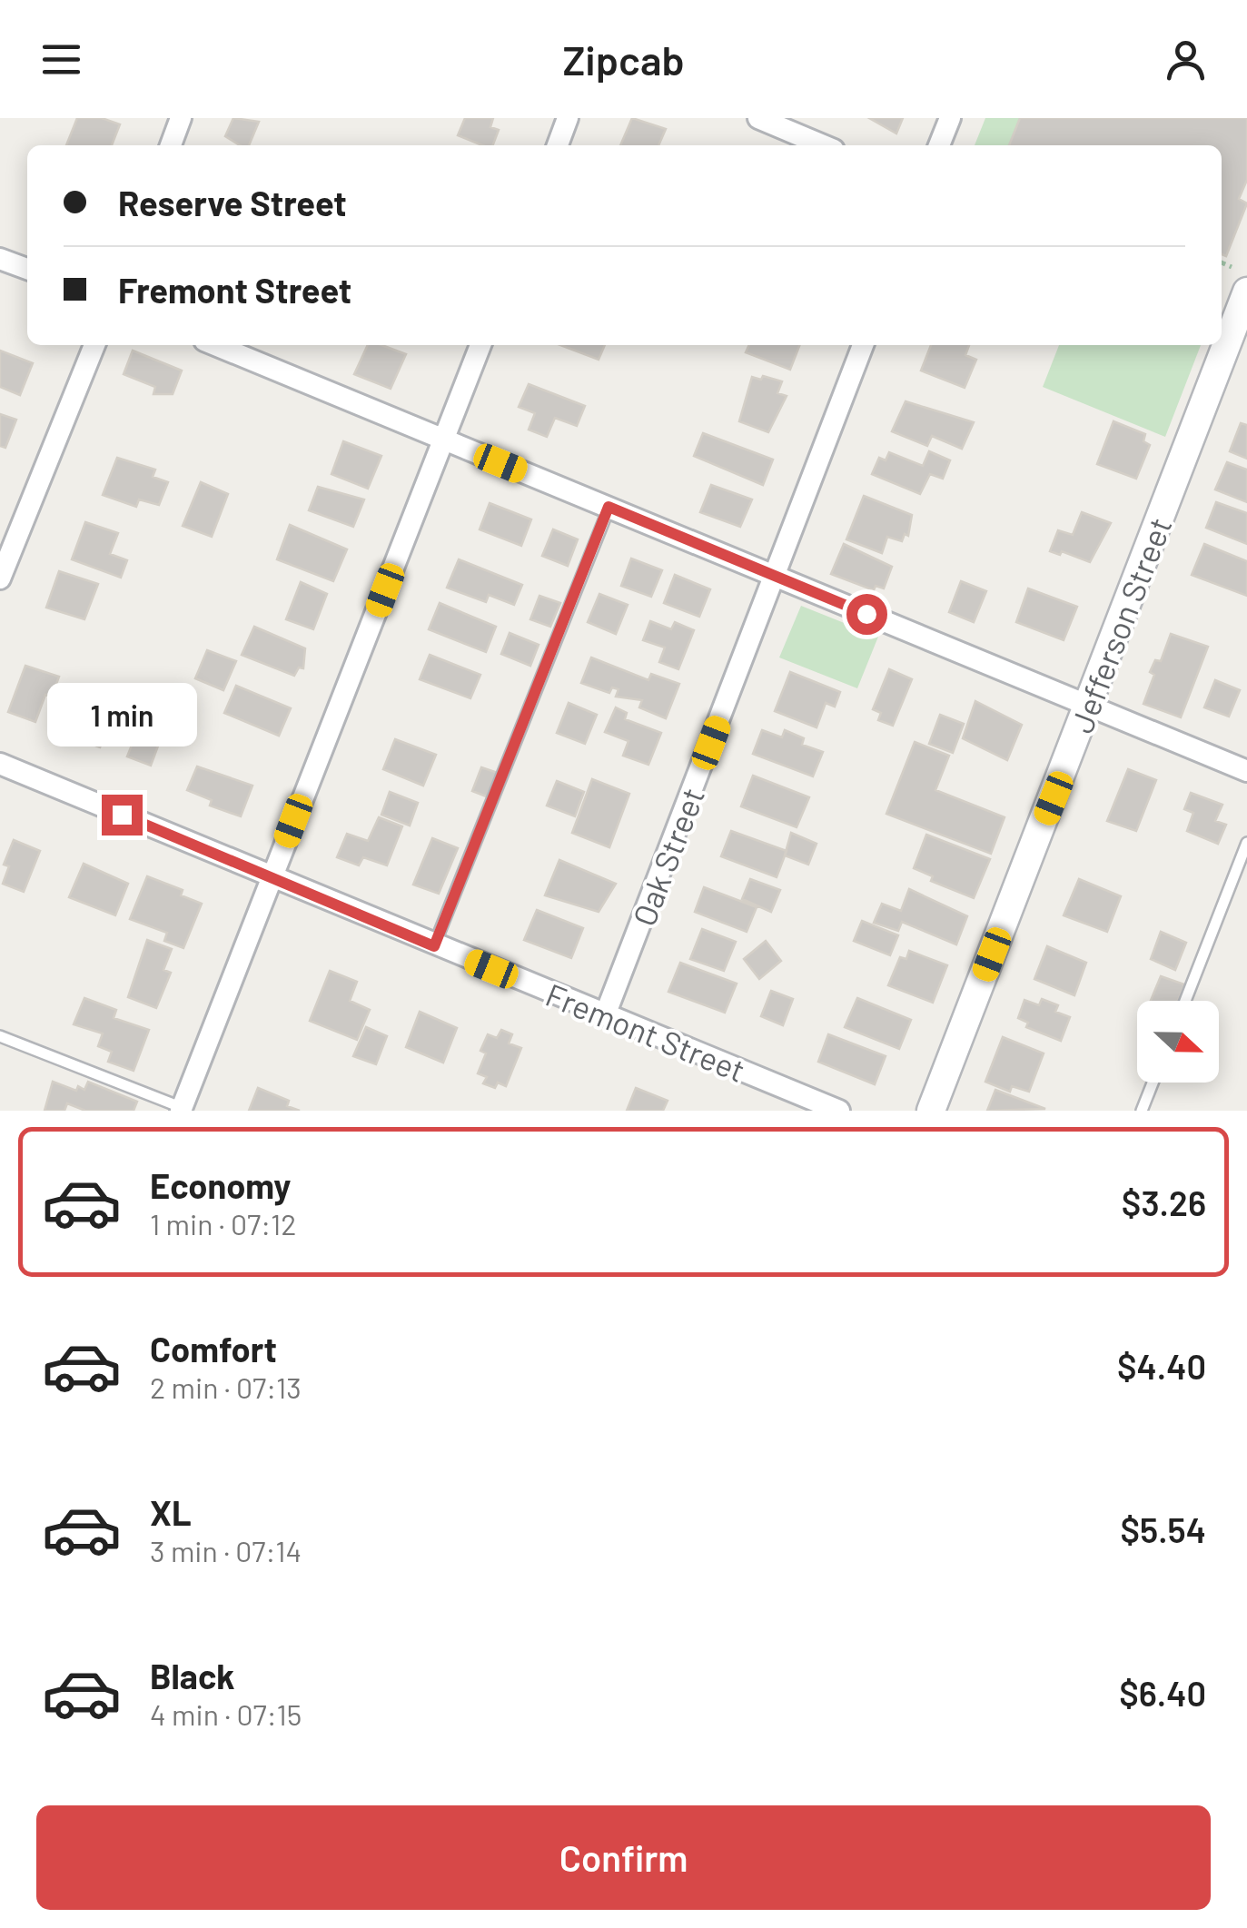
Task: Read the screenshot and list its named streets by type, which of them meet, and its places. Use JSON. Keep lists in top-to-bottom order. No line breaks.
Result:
{"streets":{"street":["Jefferson Street","Oak Street","Fremont Street"]},"crossings":[["Oak Street","Fremont Street"]],"north":"right","page":{"header":"Zipcab","banner":["Reserve Street","Fremont Street"],"bubble":"1 min","list":[{"name":"Economy","note":"1 min · 07:12","value":"$3.26"},{"name":"Comfort","note":"2 min · 07:13","value":"$4.40"},{"name":"XL","note":"3 min · 07:14","value":"$5.54"},{"name":"Black","note":"4 min · 07:15","value":"$6.40"}],"buttons":"Confirm"}}
